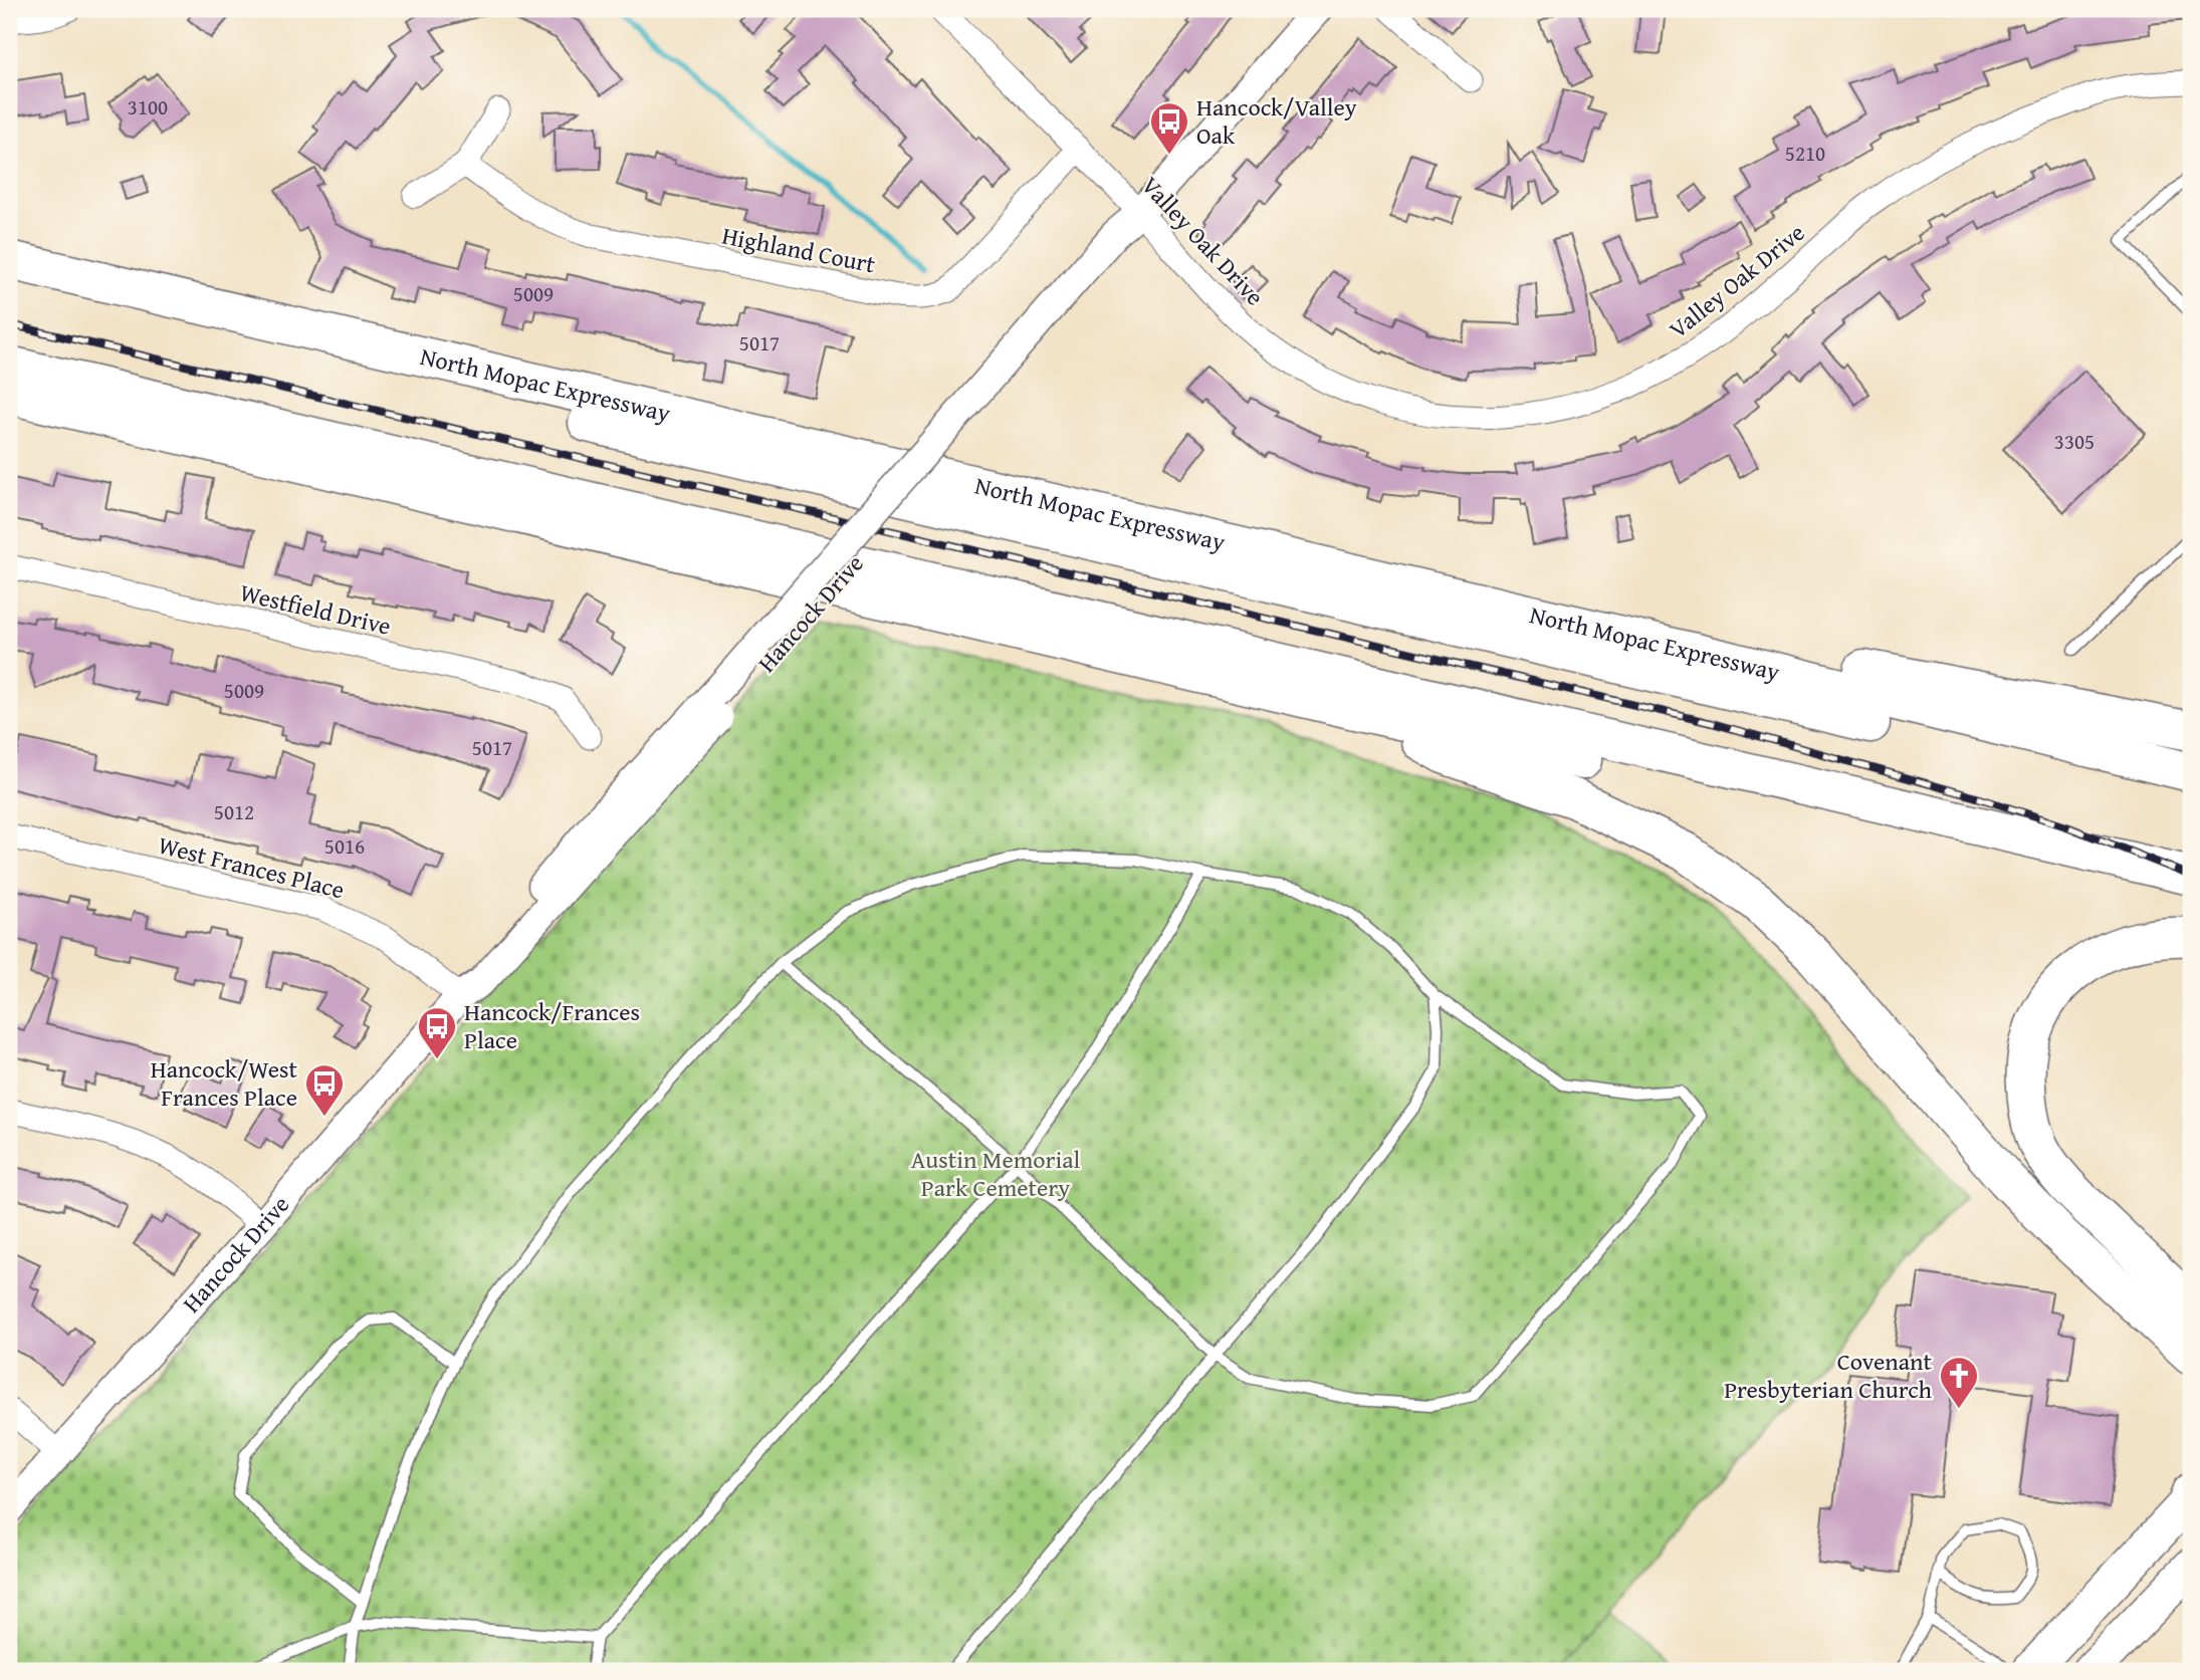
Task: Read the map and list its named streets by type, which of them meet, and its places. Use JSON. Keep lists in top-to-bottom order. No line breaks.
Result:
{"streets":{"highway":["North Mopac Expressway"],"street":["Valley Oak Drive","Highland Court","Westfield Drive","Hancock Drive","West Frances Place"]},"crossings":[["Valley Oak Drive","Highland Court"],["Valley Oak Drive","Hancock Drive"],["Hancock Drive","West Frances Place"]],"parks":["Austin Memorial Park Cemetery"],"places":{"bus stop":["Hancock/Valley Oak","Hancock/Frances Place","Hancock/West Frances Place"],"church":["Covenant Presbyterian Church"]},"house_numbers":["3100","5210","5009","5017","3305","5009","5017","5012","5016"]}
